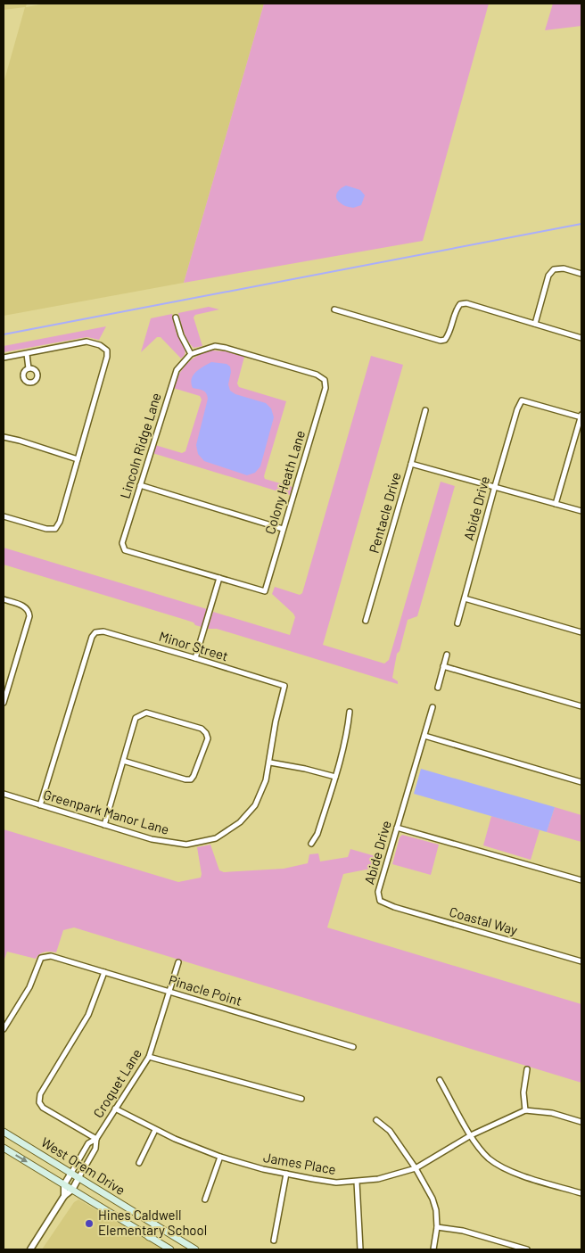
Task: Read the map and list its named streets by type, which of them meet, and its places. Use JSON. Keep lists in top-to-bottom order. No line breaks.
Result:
{"streets":{"main road":["West Orem Drive"],"street":["Lincoln Ridge Lane","Colony Heath Lane","Abide Drive","Pentacle Drive","Minor Street","Greenpark Manor Lane","Coastal Way","Pinacle Point","Croquet Lane","James Place"]},"crossings":[["Lincoln Ridge Lane","Colony Heath Lane"],["Abide Drive","Coastal Way"],["Minor Street","Greenpark Manor Lane"],["Pinacle Point","Croquet Lane"],["Croquet Lane","James Place"],["Croquet Lane","West Orem Drive"]],"places":["Hines Caldwell Elementary School"]}
